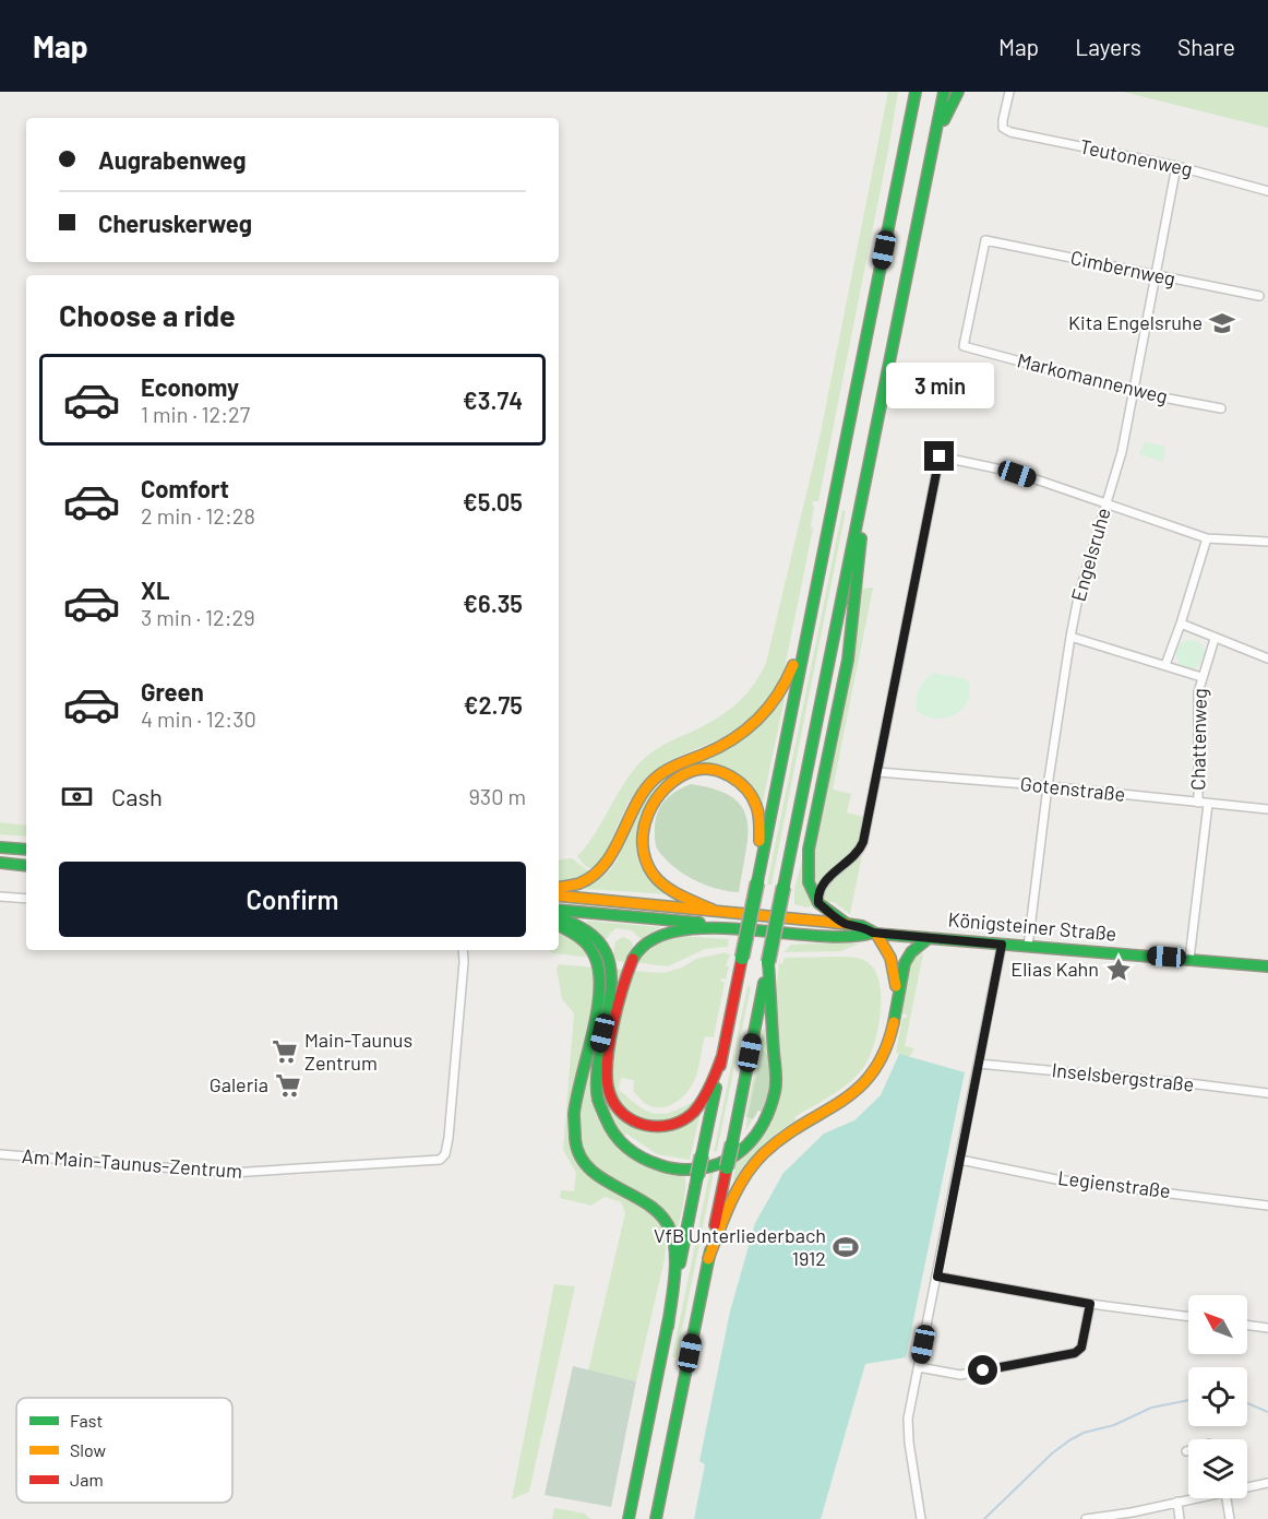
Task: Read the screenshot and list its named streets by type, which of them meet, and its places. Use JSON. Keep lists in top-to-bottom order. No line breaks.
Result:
{"streets":{"main road":["Königsteiner Straße"],"street":["Teutonenweg","Cimbernweg","Markomannenweg","Engelsruhe","Chattenweg","Gotenstraße","Inselsbergstraße","Am Main-Taunus-Zentrum","Legienstraße"]},"crossings":[["Teutonenweg","Engelsruhe"],["Cimbernweg","Markomannenweg"],["Cimbernweg","Engelsruhe"],["Markomannenweg","Engelsruhe"],["Engelsruhe","Gotenstraße"],["Engelsruhe","Königsteiner Straße"],["Chattenweg","Gotenstraße"],["Chattenweg","Königsteiner Straße"]],"places":{"school or university":["Kita Engelsruhe"],"place":["Elias Kahn"],"supermarket":["Main-Taunus Zentrum","Galeria"],"sports":["VfB Unterliederbach 1912"]},"legend":["Fast","Slow","Jam"],"north":"top left","page":{"header":"Map","nav":["Map","Layers","Share"],"banner":["Augrabenweg","Cheruskerweg"],"heading":"Choose a ride","list":[{"name":"Economy","note":"1 min · 12:27","value":"€3.74"},{"name":"Comfort","note":"2 min · 12:28","value":"€5.05"},{"name":"XL","note":"3 min · 12:29","value":"€6.35"},{"name":"Green","note":"4 min · 12:30","value":"€2.75"}],"bubble":"3 min","pay":["Cash","930 m"],"buttons":"Confirm"}}
